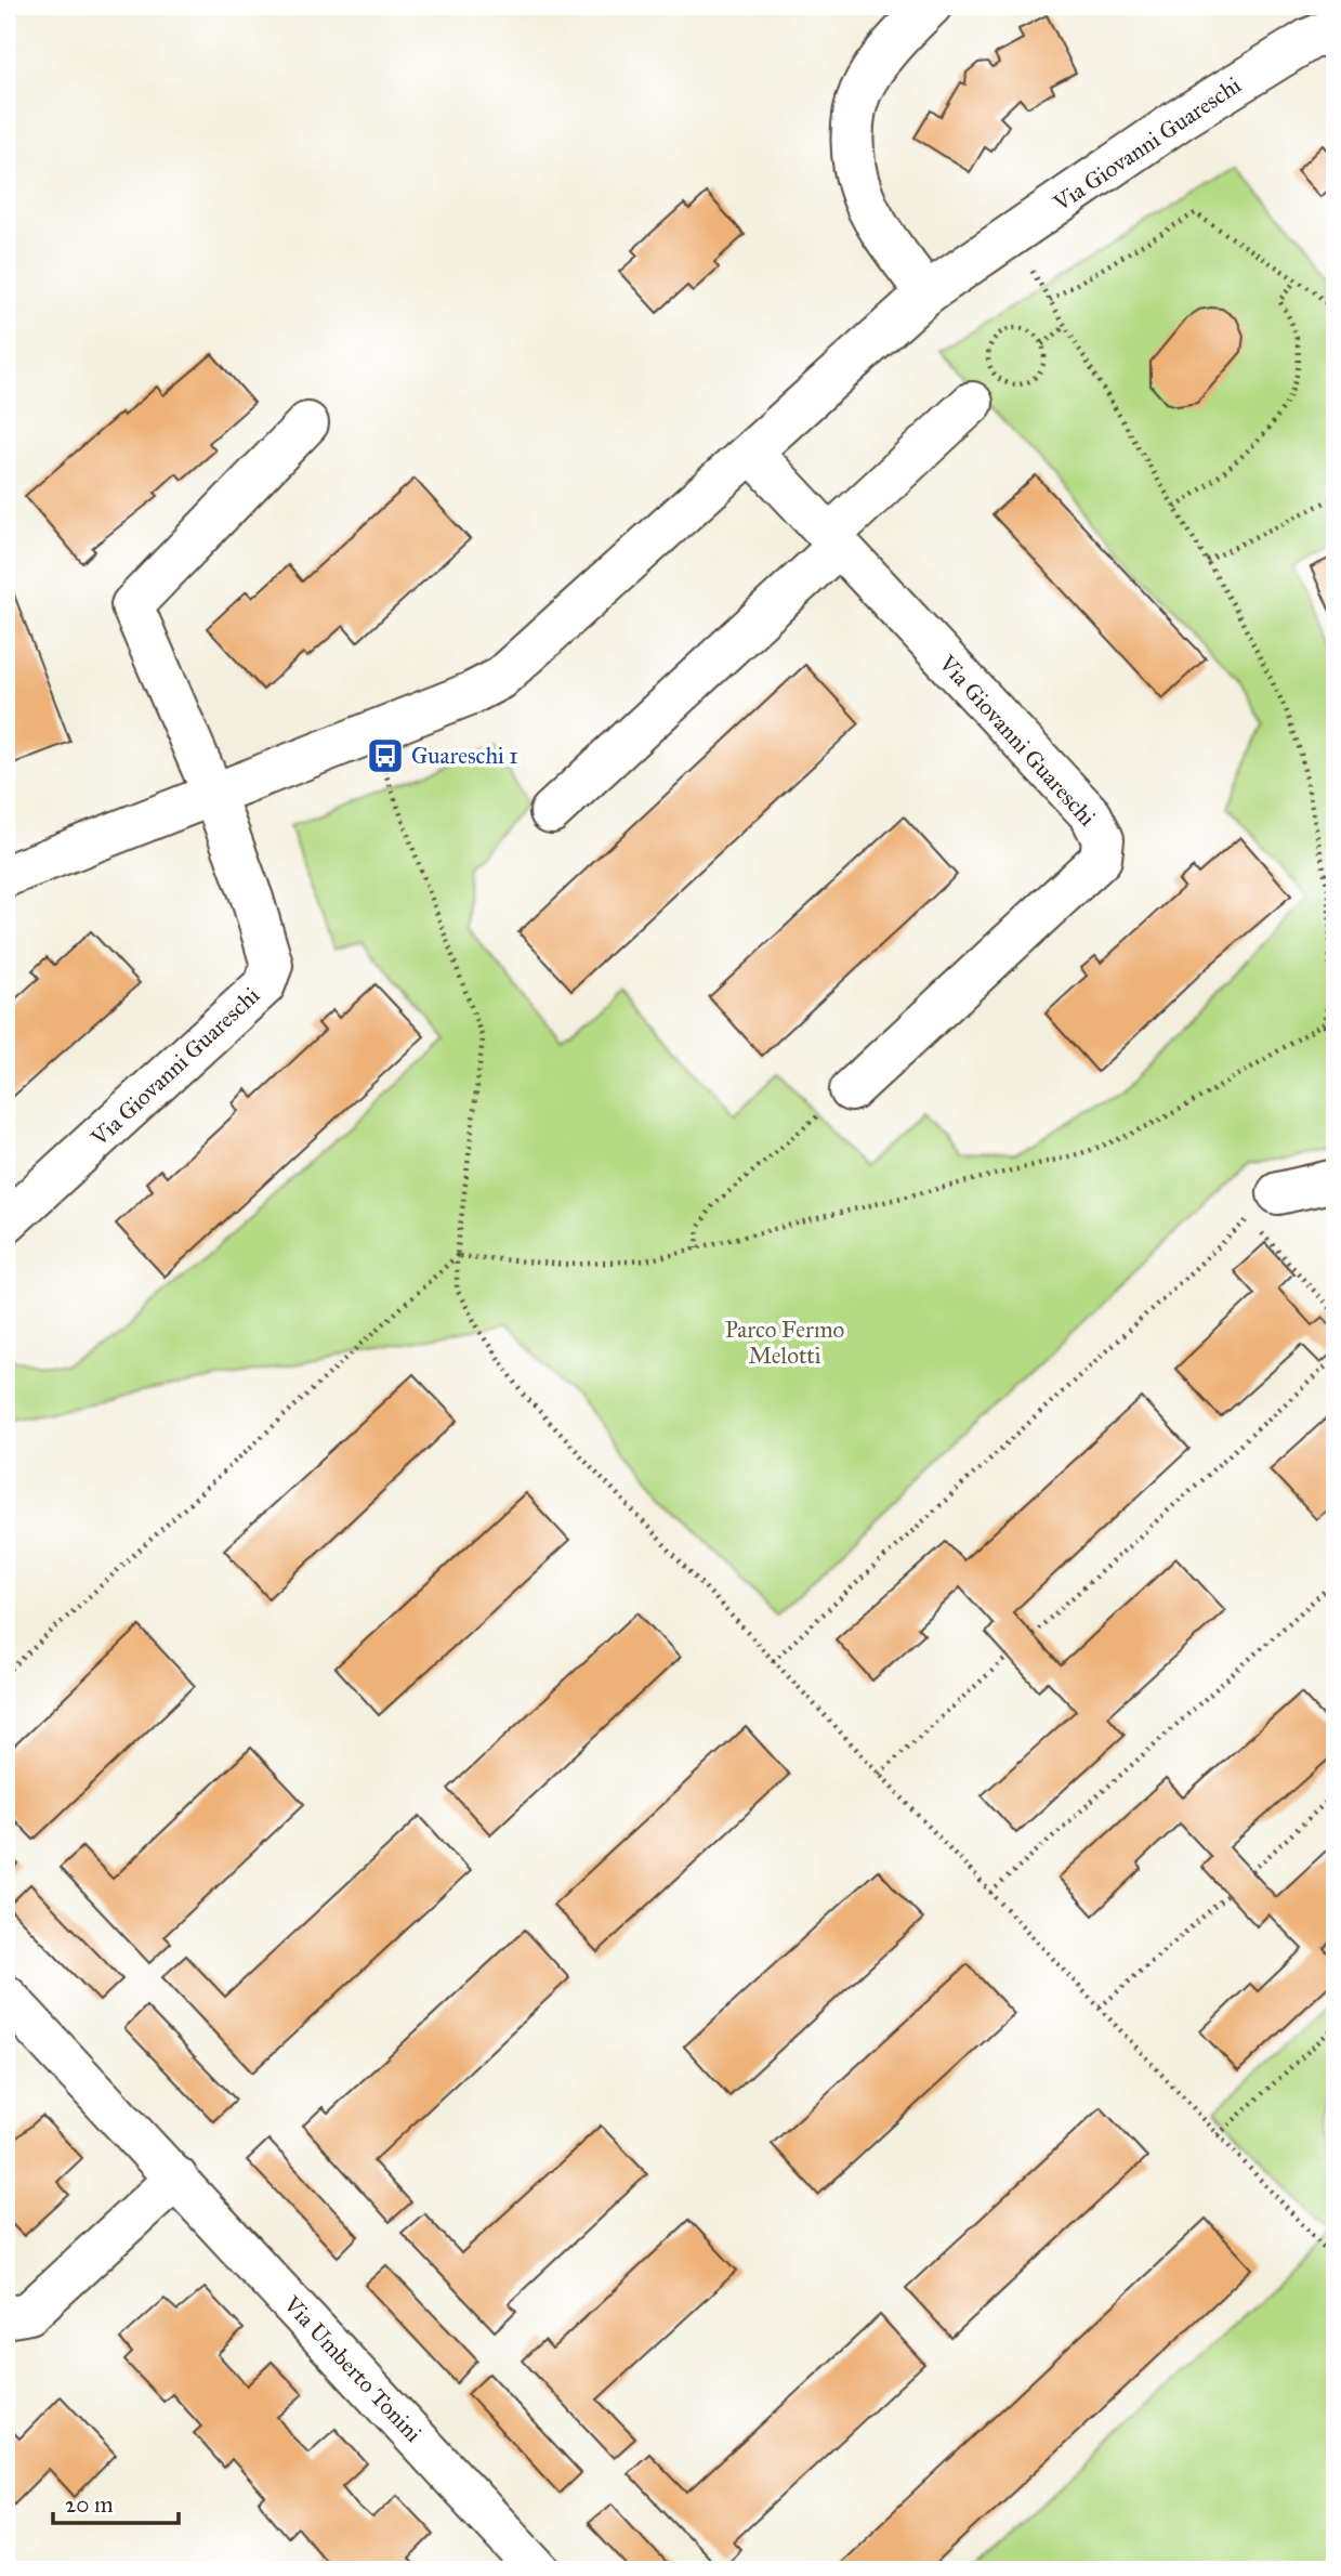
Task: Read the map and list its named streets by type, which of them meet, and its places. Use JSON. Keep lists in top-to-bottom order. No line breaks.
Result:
{"streets":{"street":["Via Giovanni Guareschi","Via Umberto Tonini"]},"parks":["Parco Fermo Melotti"],"places":{"bus stop":["Guareschi 1"]},"scale_bar":"20 m"}
